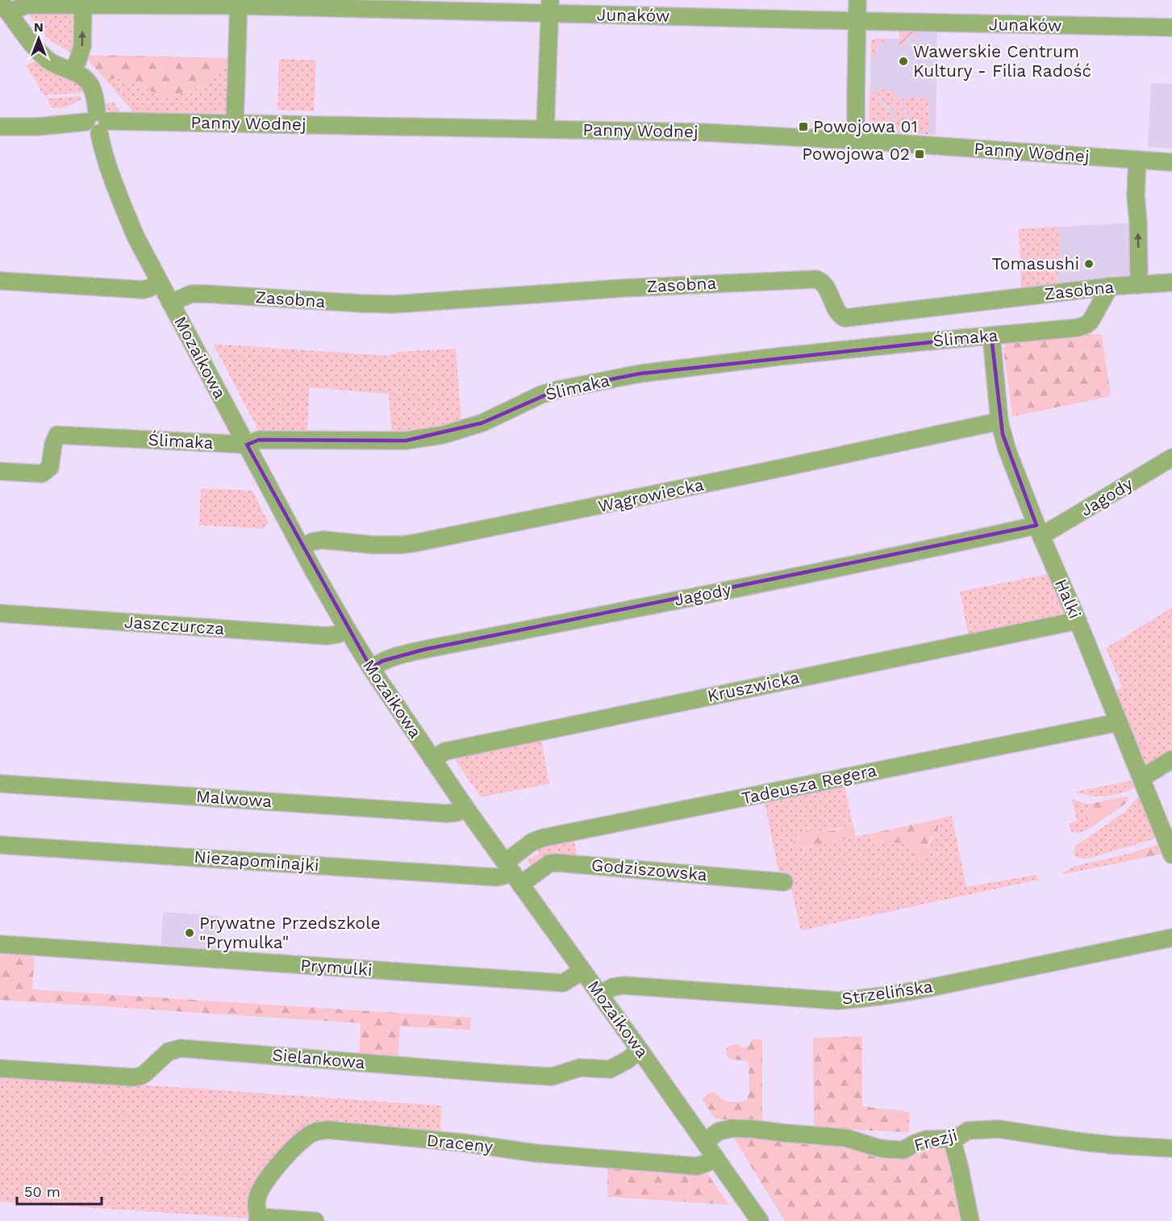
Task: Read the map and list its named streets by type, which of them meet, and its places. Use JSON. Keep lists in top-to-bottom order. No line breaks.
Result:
{"streets":{"street":["Junaków","Panny Wodnej","Zasobna","Ślimaka","Mozaikowa","Wągrowiecka","Jagody","Halki","Jaszczurcza","Kruszwicka","Tadeusza Regera","Malwowa","Niezapominajki","Godziszowska","Prymulki","Strzelińska","Sielankowa","Frezji","Draceny"]},"crossings":[["Junaków","Mozaikowa"],["Panny Wodnej","Mozaikowa"],["Zasobna","Ślimaka"],["Zasobna","Mozaikowa"],["Ślimaka","Mozaikowa"],["Ślimaka","Halki"],["Mozaikowa","Wągrowiecka"],["Mozaikowa","Jagody"],["Mozaikowa","Jaszczurcza"],["Mozaikowa","Kruszwicka"],["Mozaikowa","Tadeusza Regera"],["Mozaikowa","Malwowa"],["Mozaikowa","Niezapominajki"],["Mozaikowa","Godziszowska"],["Mozaikowa","Prymulki"],["Mozaikowa","Strzelińska"],["Mozaikowa","Sielankowa"],["Mozaikowa","Frezji"],["Mozaikowa","Draceny"],["Wągrowiecka","Halki"],["Jagody","Halki"],["Halki","Kruszwicka"],["Halki","Tadeusza Regera"],["Tadeusza Regera","Niezapominajki"],["Tadeusza Regera","Godziszowska"],["Niezapominajki","Godziszowska"]],"places":{"other":["Wawerskie Centrum Kultury - Filia Radość","Tomasushi","Prywatne Przedszkole \"Prymulka\""],"transit":["Powojowa 01","Powojowa 02"]},"scale_bar":"50 m","north":"top"}
